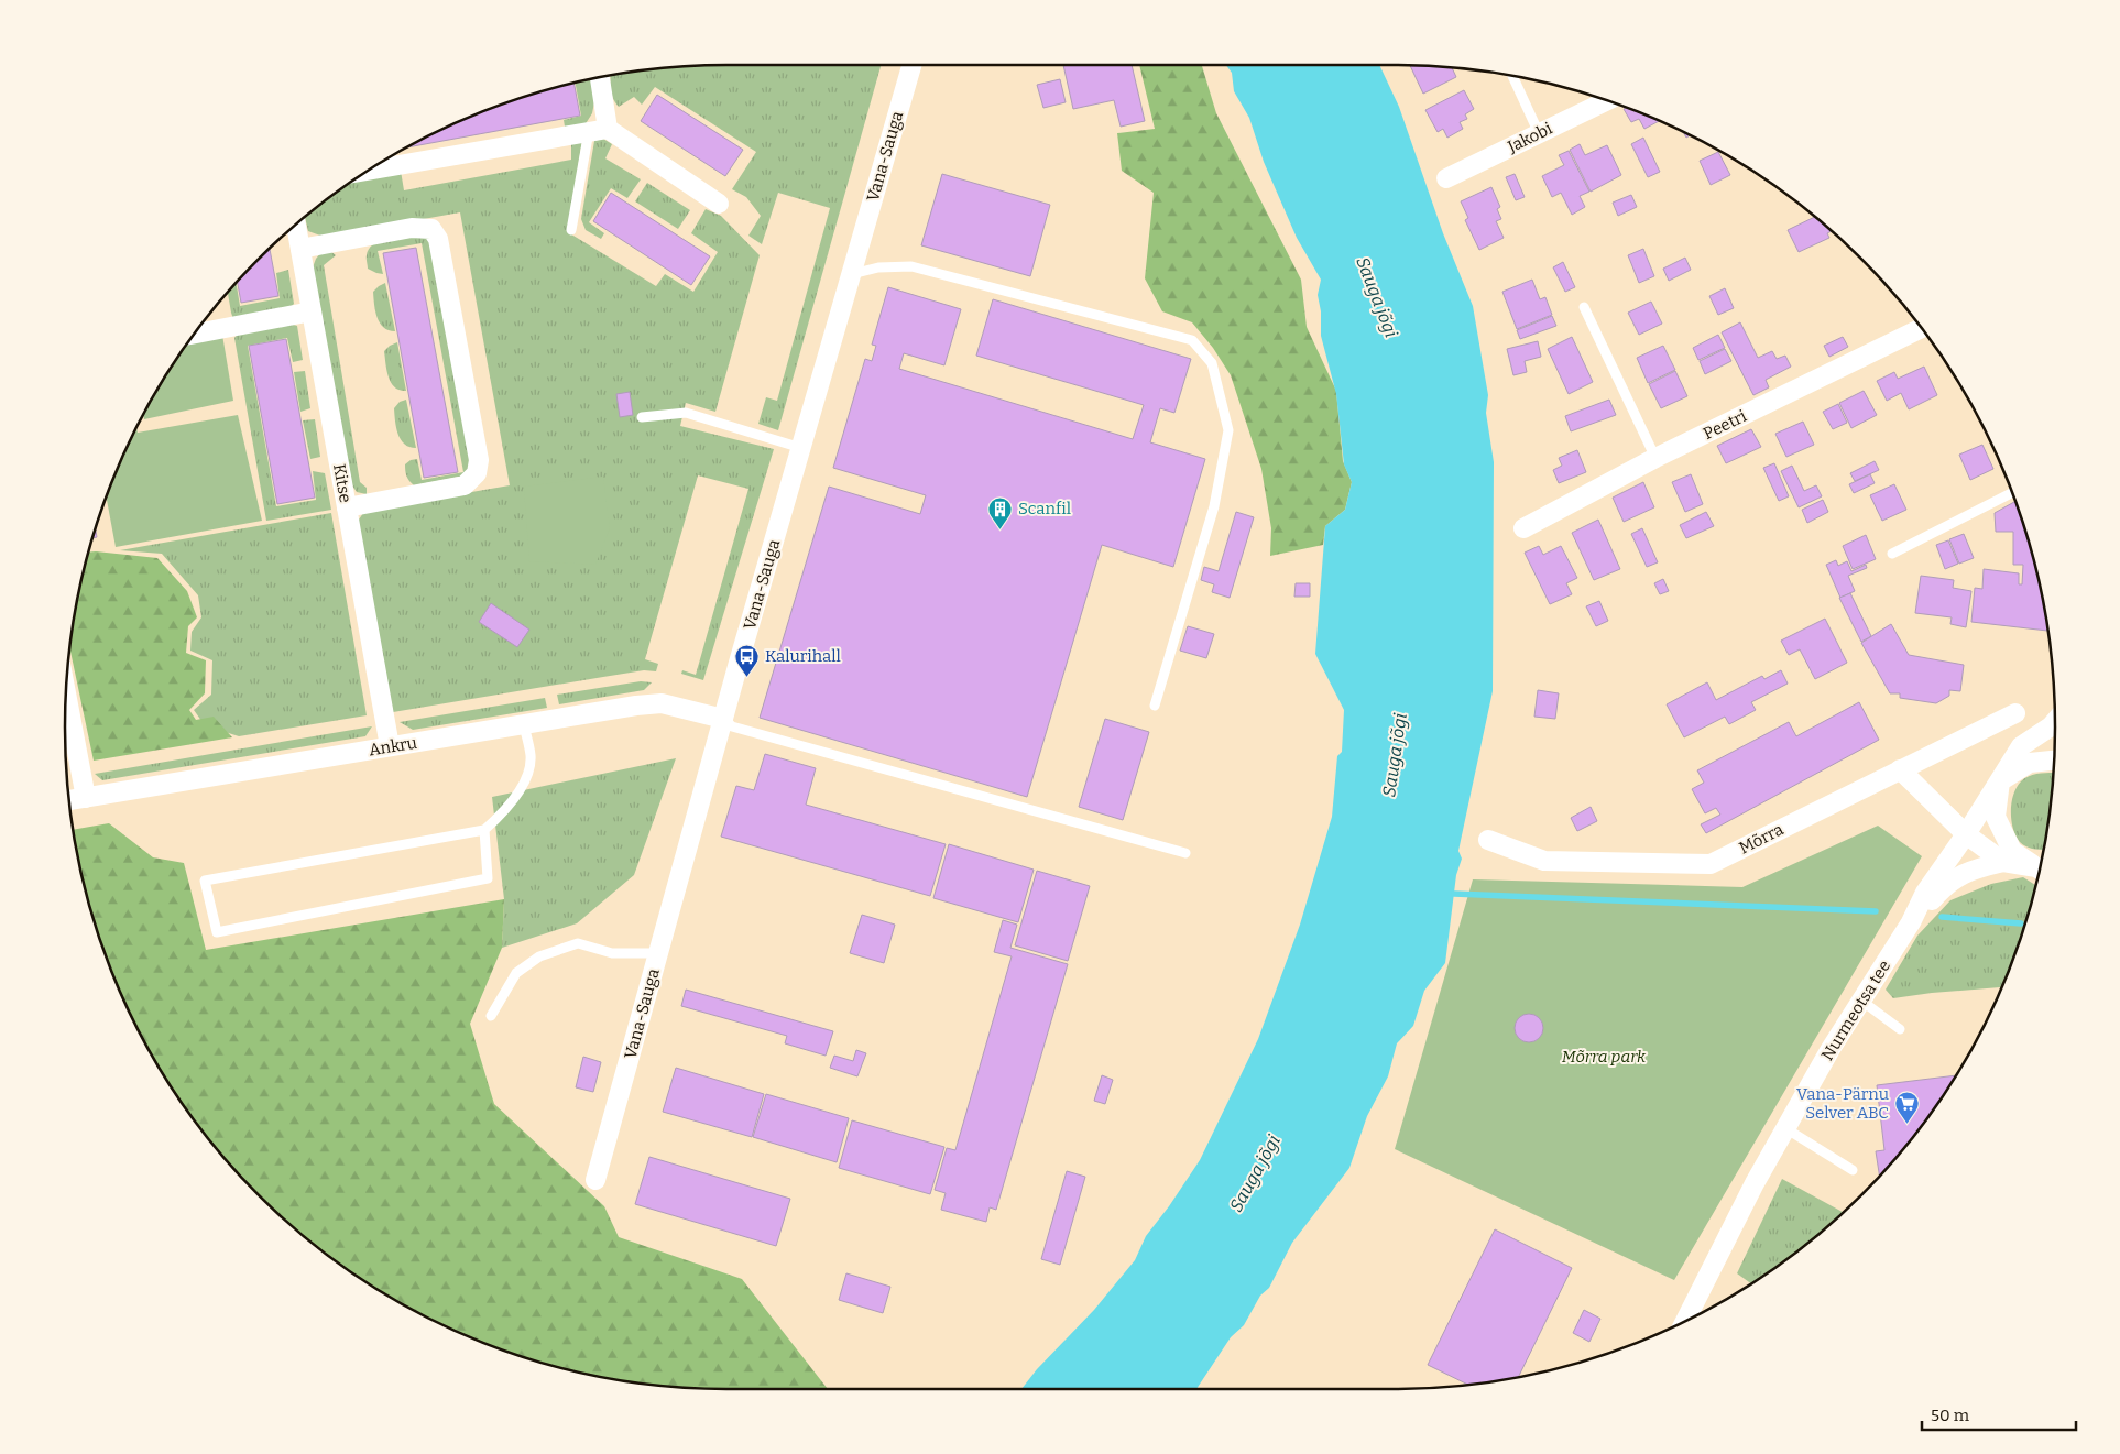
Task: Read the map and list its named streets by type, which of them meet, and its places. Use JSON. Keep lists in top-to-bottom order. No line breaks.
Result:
{"streets":{"street":["Jakobi","Vana-Sauga","Peetri","Kitse","Ankru","Mõrra","Nurmeotsa tee"]},"crossings":[["Vana-Sauga","Ankru"],["Kitse","Ankru"]],"water":["Sauga jõgi"],"parks":["Mõrra park"],"places":{"building":["Scanfil"],"bus stop":["Kalurihall"],"supermarket":["Vana-Pärnu Selver ABC"]},"scale_bar":"50 m"}
